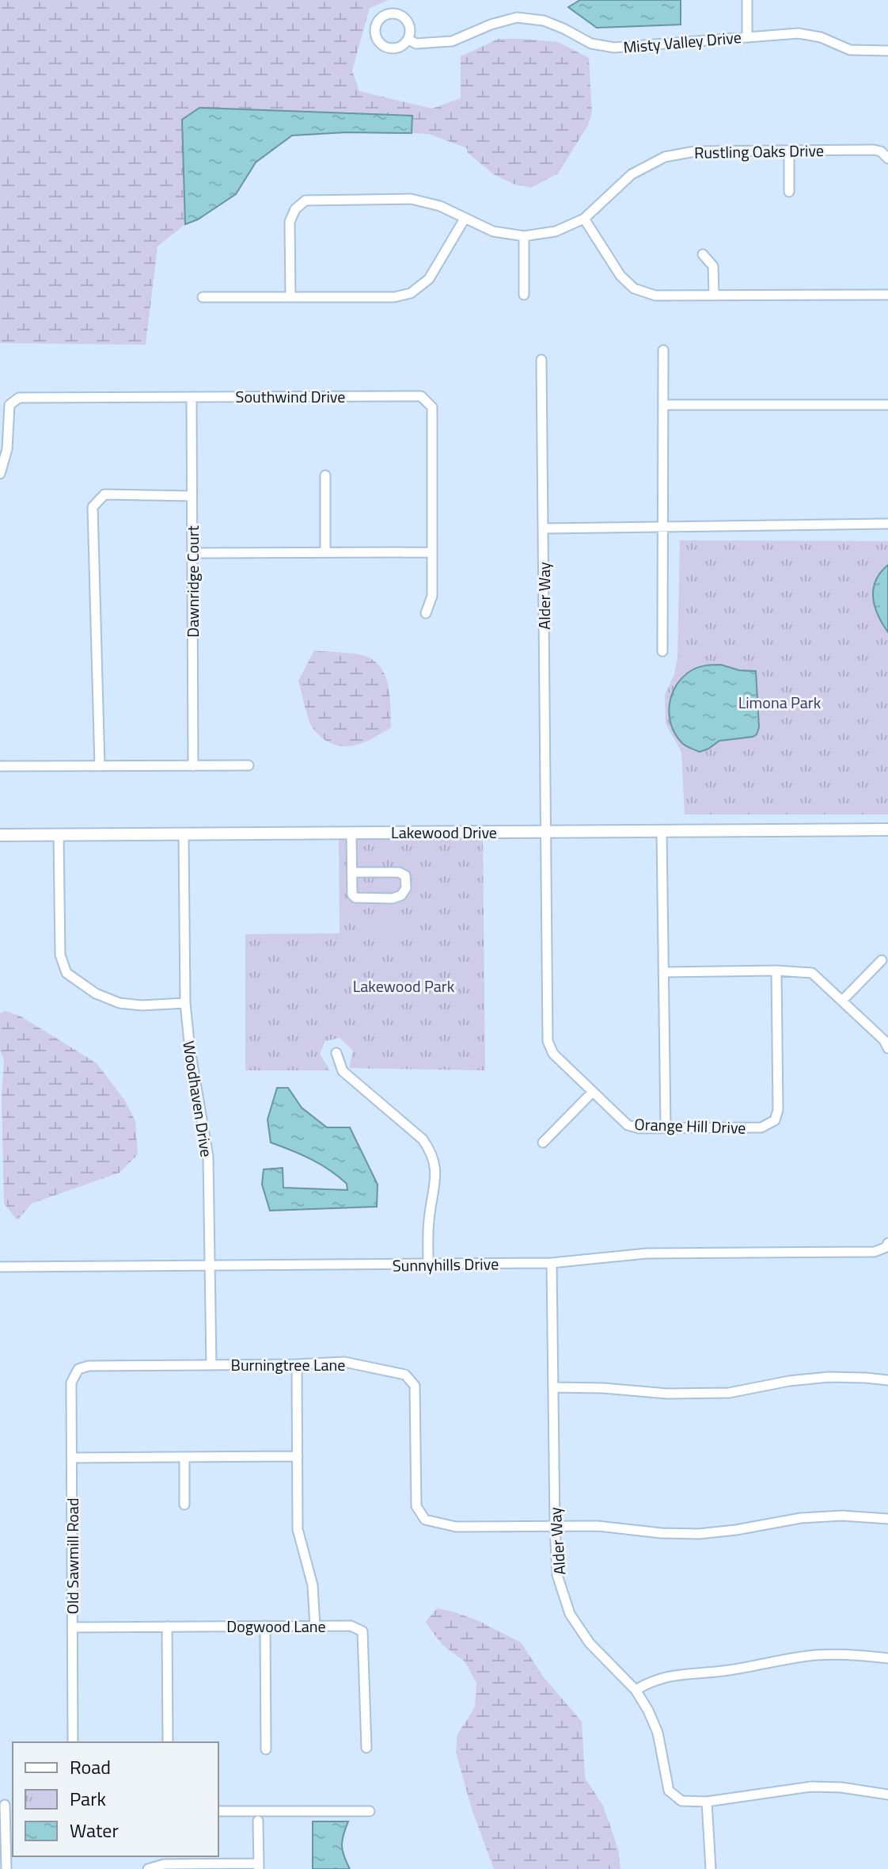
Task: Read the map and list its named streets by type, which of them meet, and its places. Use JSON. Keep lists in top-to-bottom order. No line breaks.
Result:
{"streets":{"street":["Misty Valley Drive","Rustling Oaks Drive","Southwind Drive","Dawnridge Court","Alder Way","Lakewood Drive","Woodhaven Drive","Orange Hill Drive","Sunnyhills Drive","Burningtree Lane","Old Sawmill Road","Dogwood Lane"]},"crossings":[["Southwind Drive","Dawnridge Court"],["Alder Way","Lakewood Drive"],["Alder Way","Orange Hill Drive"],["Alder Way","Sunnyhills Drive"],["Alder Way","Burningtree Lane"],["Lakewood Drive","Woodhaven Drive"],["Lakewood Drive","Orange Hill Drive"],["Woodhaven Drive","Sunnyhills Drive"],["Woodhaven Drive","Burningtree Lane"],["Burningtree Lane","Old Sawmill Road"],["Old Sawmill Road","Dogwood Lane"]],"parks":["Limona Park","Lakewood Park"],"legend":["Road","Park","Water"]}
